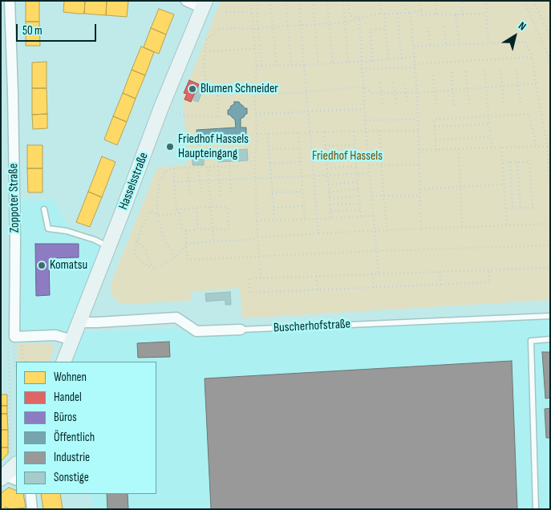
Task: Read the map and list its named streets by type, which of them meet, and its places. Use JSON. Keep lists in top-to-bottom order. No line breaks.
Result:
{"streets":{"street":["Hasselsstraße","Zoppoter Straße","Buscherhofstraße"]},"crossings":[["Hasselsstraße","Buscherhofstraße"]],"parks":["Friedhof Hassels"],"places":["Blumen Schneider","Friedhof Hassels Haupteingang","Komatsu"],"legend":["Wohnen","Handel","Büros","Öffentlich","Industrie","Sonstige"],"scale_bar":"50 m","north":"top right"}
